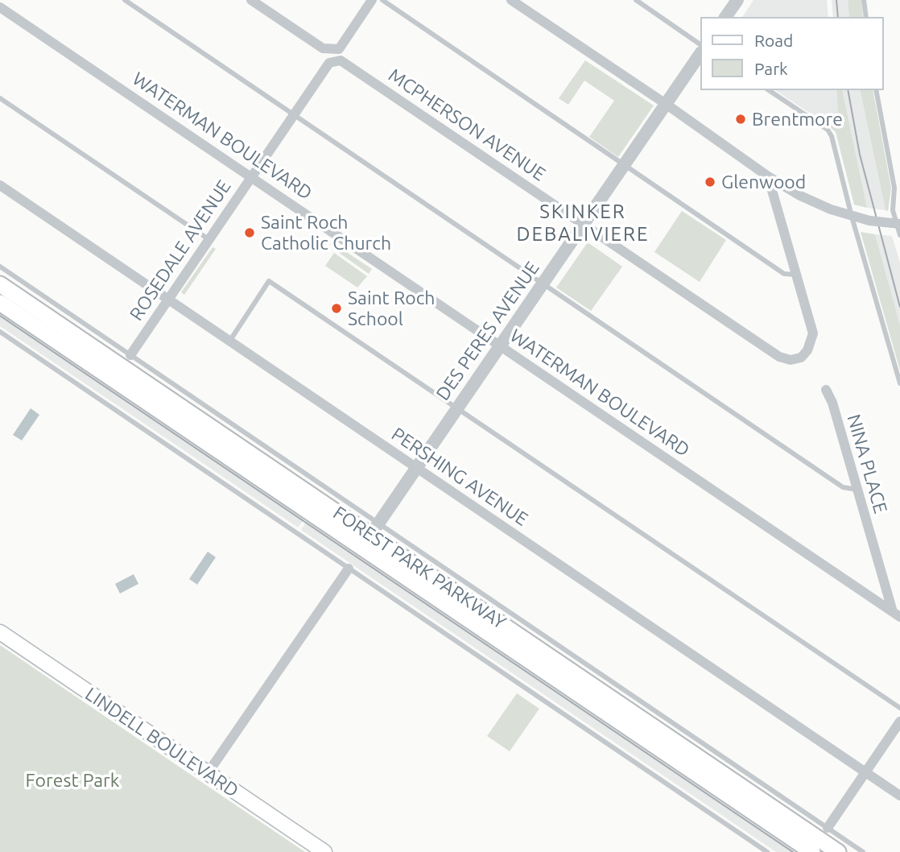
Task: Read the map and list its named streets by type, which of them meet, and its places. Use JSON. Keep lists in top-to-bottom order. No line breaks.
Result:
{"streets":{"main road":["FOREST PARK PARKWAY","LINDELL BOULEVARD"],"street":["MCPHERSON AVENUE","WATERMAN BOULEVARD","ROSEDALE AVENUE","DES PERES AVENUE","NINA PLACE","PERSHING AVENUE"]},"crossings":[["MCPHERSON AVENUE","ROSEDALE AVENUE"],["MCPHERSON AVENUE","DES PERES AVENUE"],["WATERMAN BOULEVARD","ROSEDALE AVENUE"],["WATERMAN BOULEVARD","DES PERES AVENUE"],["WATERMAN BOULEVARD","NINA PLACE"],["ROSEDALE AVENUE","PERSHING AVENUE"],["DES PERES AVENUE","PERSHING AVENUE"],["DES PERES AVENUE","FOREST PARK PARKWAY"]],"districts":["SKINKER DEBALIVIERE"],"parks":["Forest Park"],"places":["Brentmore","Glenwood","Saint Roch Catholic Church","Saint Roch School"],"legend":["Road","Park"]}
